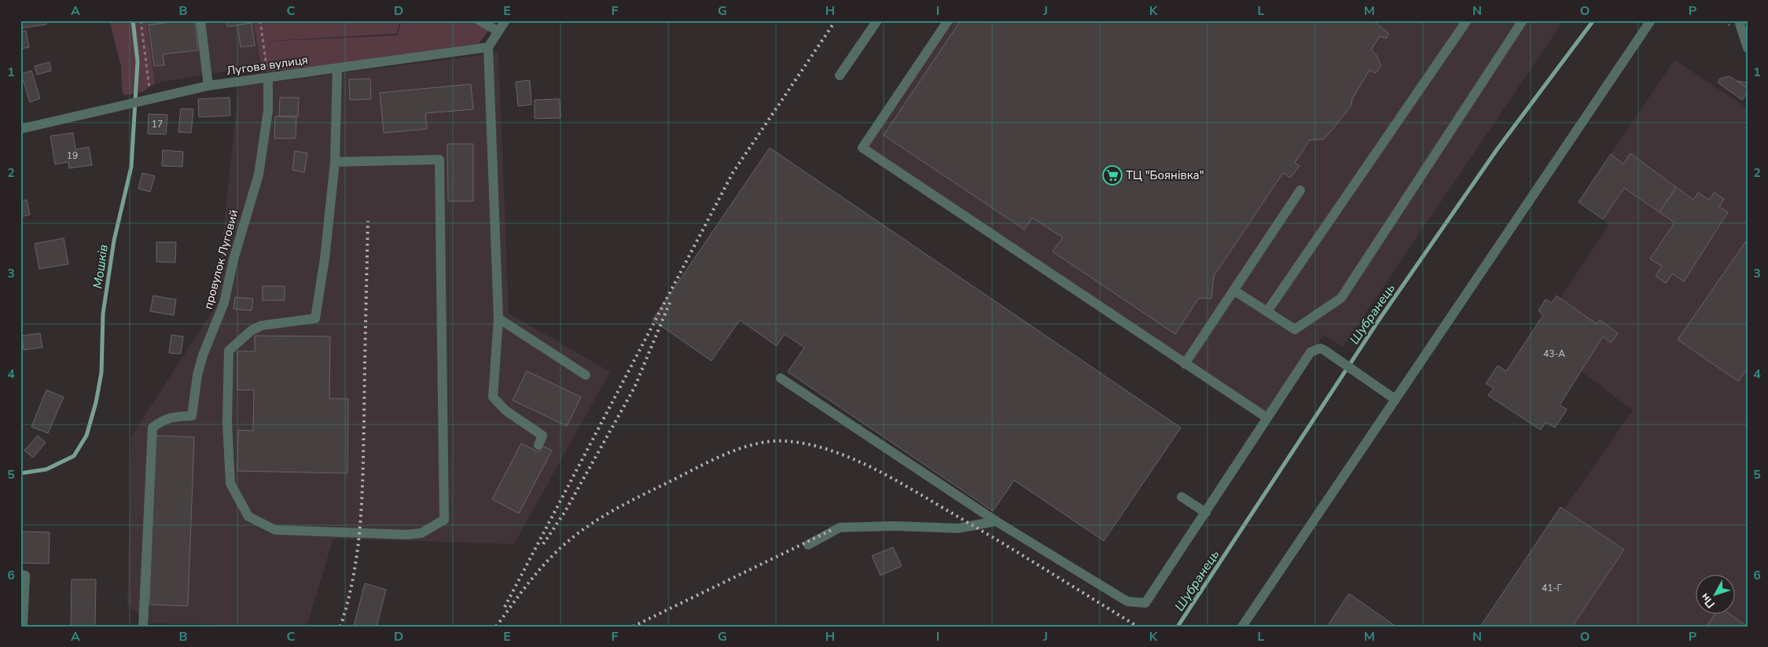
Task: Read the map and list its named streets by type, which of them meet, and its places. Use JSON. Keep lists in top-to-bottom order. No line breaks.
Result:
{"streets":{"street":["Лугова вулиця","провулок Луговий"]},"crossings":[["Лугова вулиця","провулок Луговий"]],"water":["Мошків","Шубранець"],"places":{"supermarket":["ТЦ \"Боянівка\""]},"house_numbers":["17","19","43-А","41-Г"],"north":"bottom left","grid":{"columns":["A","B","C","D","E","F","G","H","I","J","K","L","M","N","O","P"],"rows":["1","2","3","4","5","6"]}}
